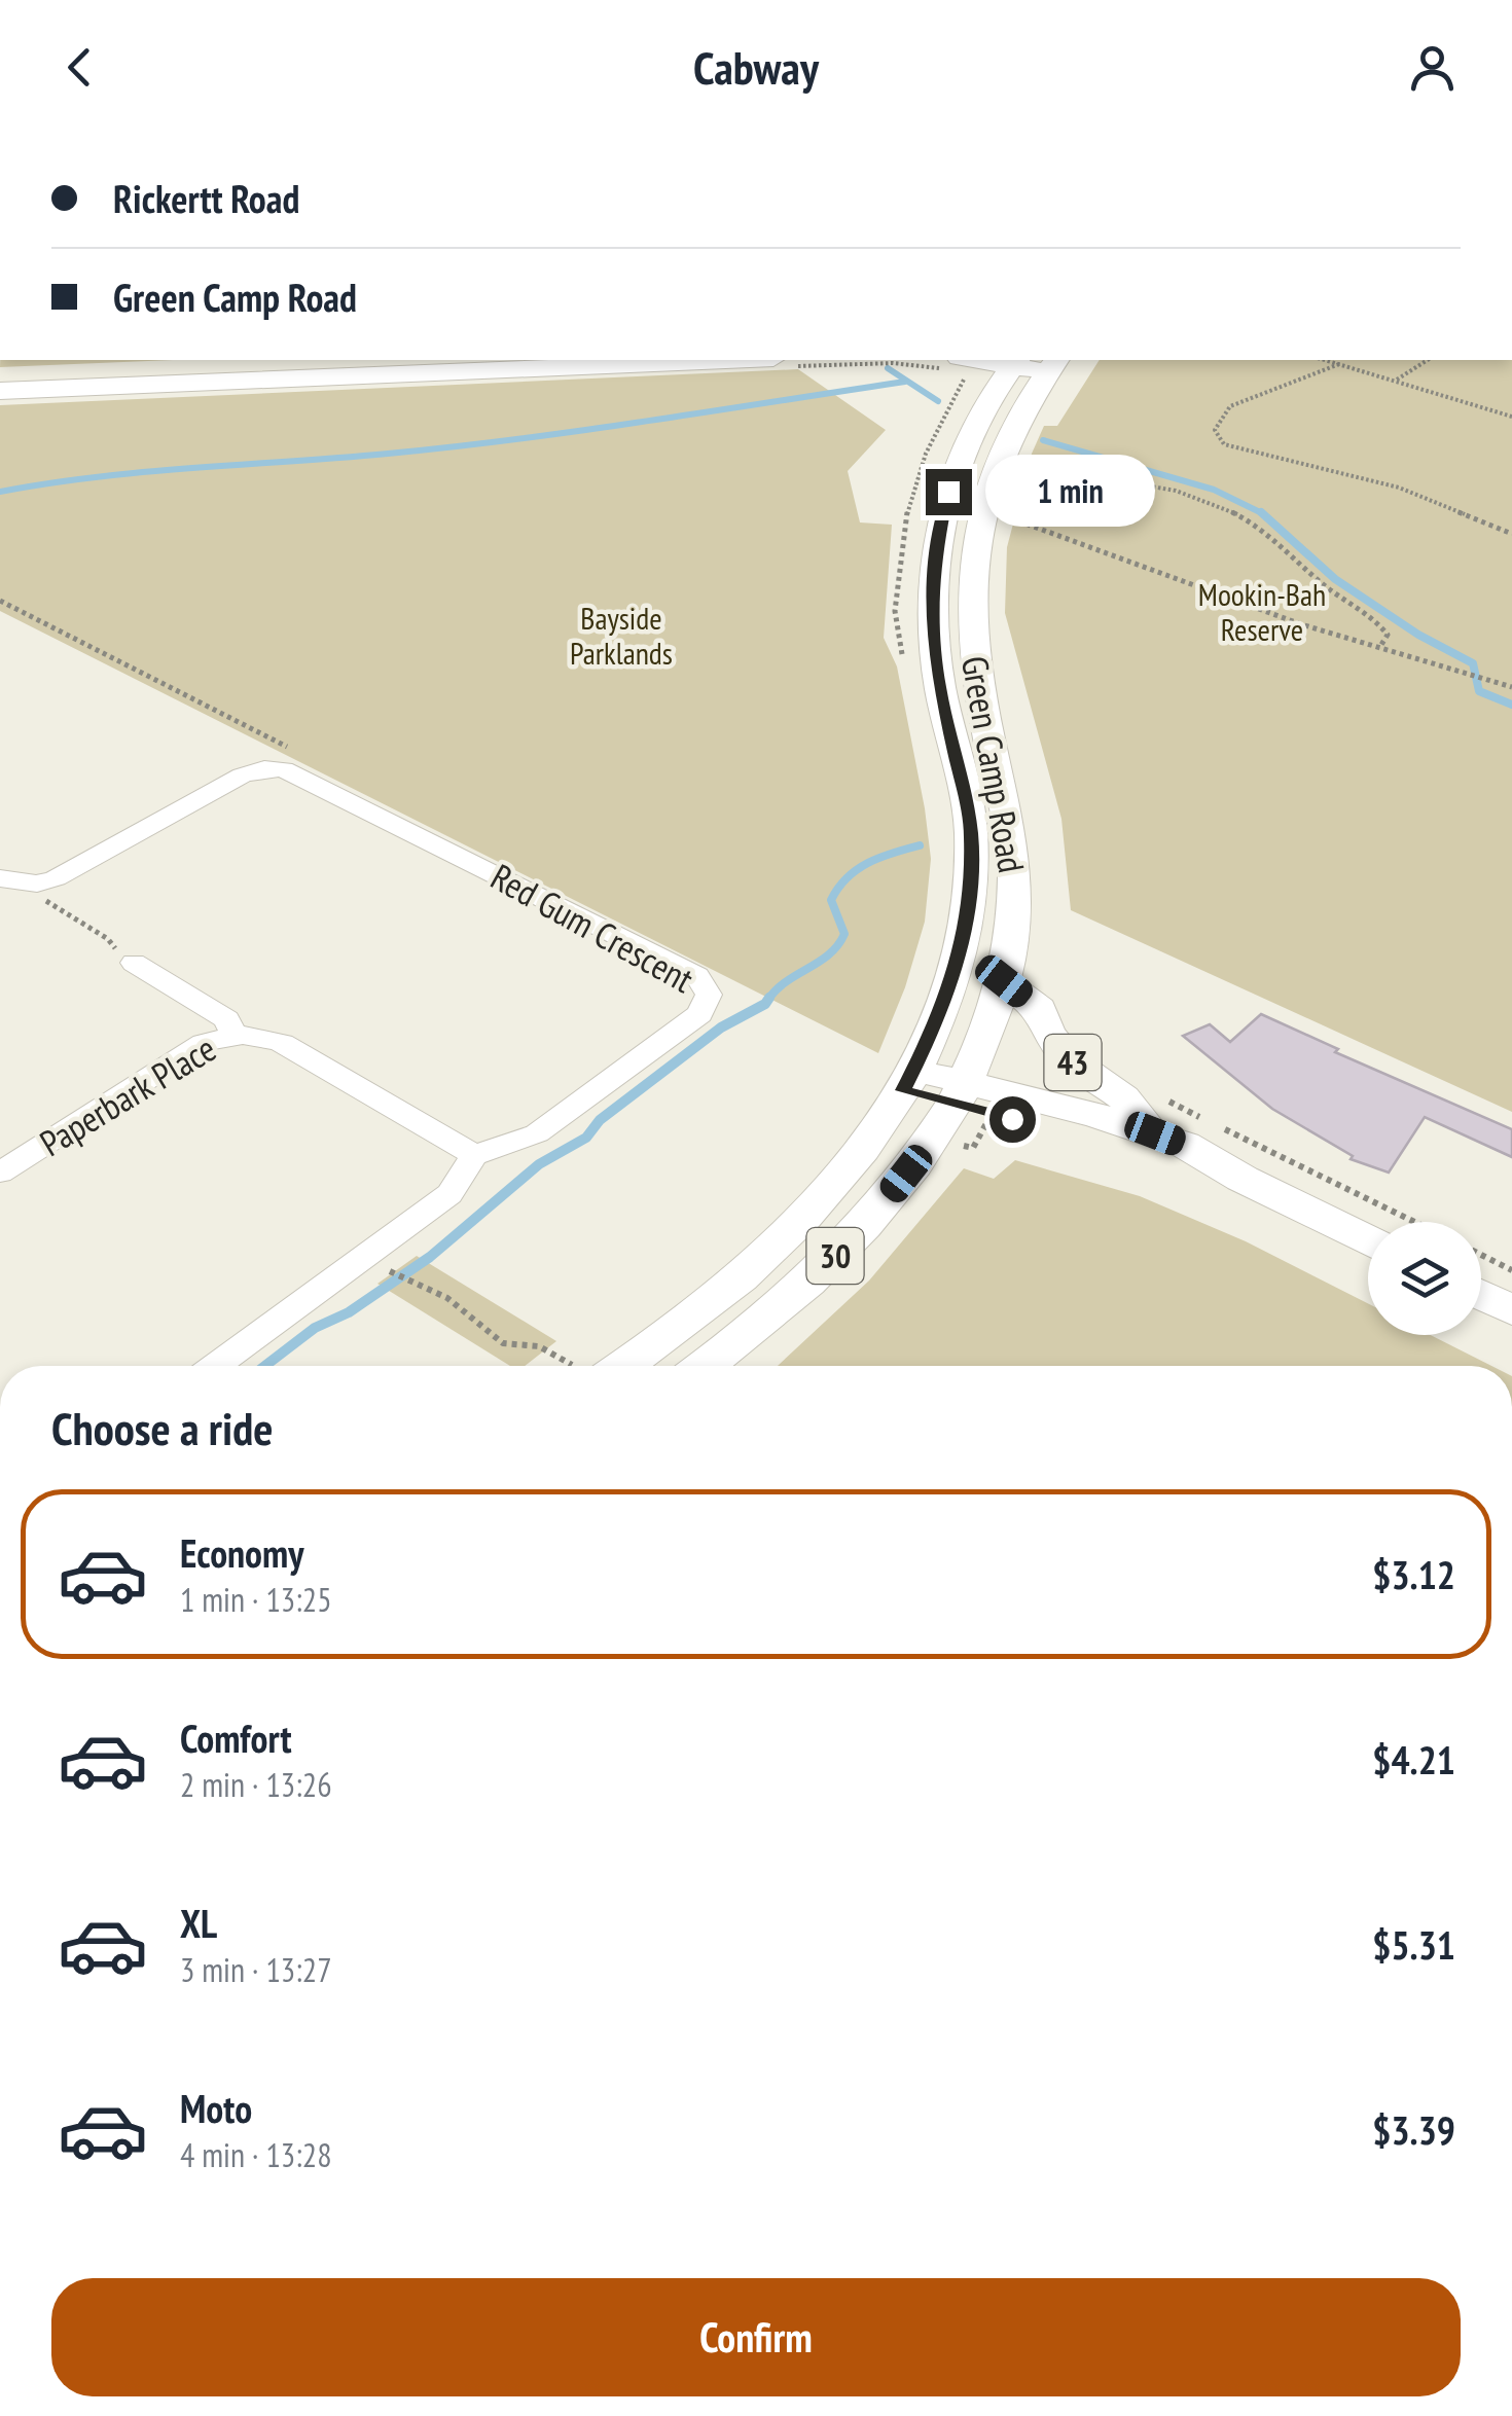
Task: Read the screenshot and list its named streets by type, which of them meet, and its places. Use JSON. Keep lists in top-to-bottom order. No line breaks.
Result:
{"streets":{"main road":["Green Camp Road","43","30"],"street":["Red Gum Crescent","Paperbark Place"]},"crossings":[["Green Camp Road","43"],["Red Gum Crescent","Paperbark Place"]],"parks":["Mookin-Bah Reserve","Bayside Parklands"],"page":{"header":"Cabway","banner":["Rickertt Road","Green Camp Road"],"bubble":"1 min","heading":"Choose a ride","list":[{"name":"Economy","note":"1 min · 13:25","value":"$3.12"},{"name":"Comfort","note":"2 min · 13:26","value":"$4.21"},{"name":"XL","note":"3 min · 13:27","value":"$5.31"},{"name":"Moto","note":"4 min · 13:28","value":"$3.39"}],"buttons":"Confirm"}}
